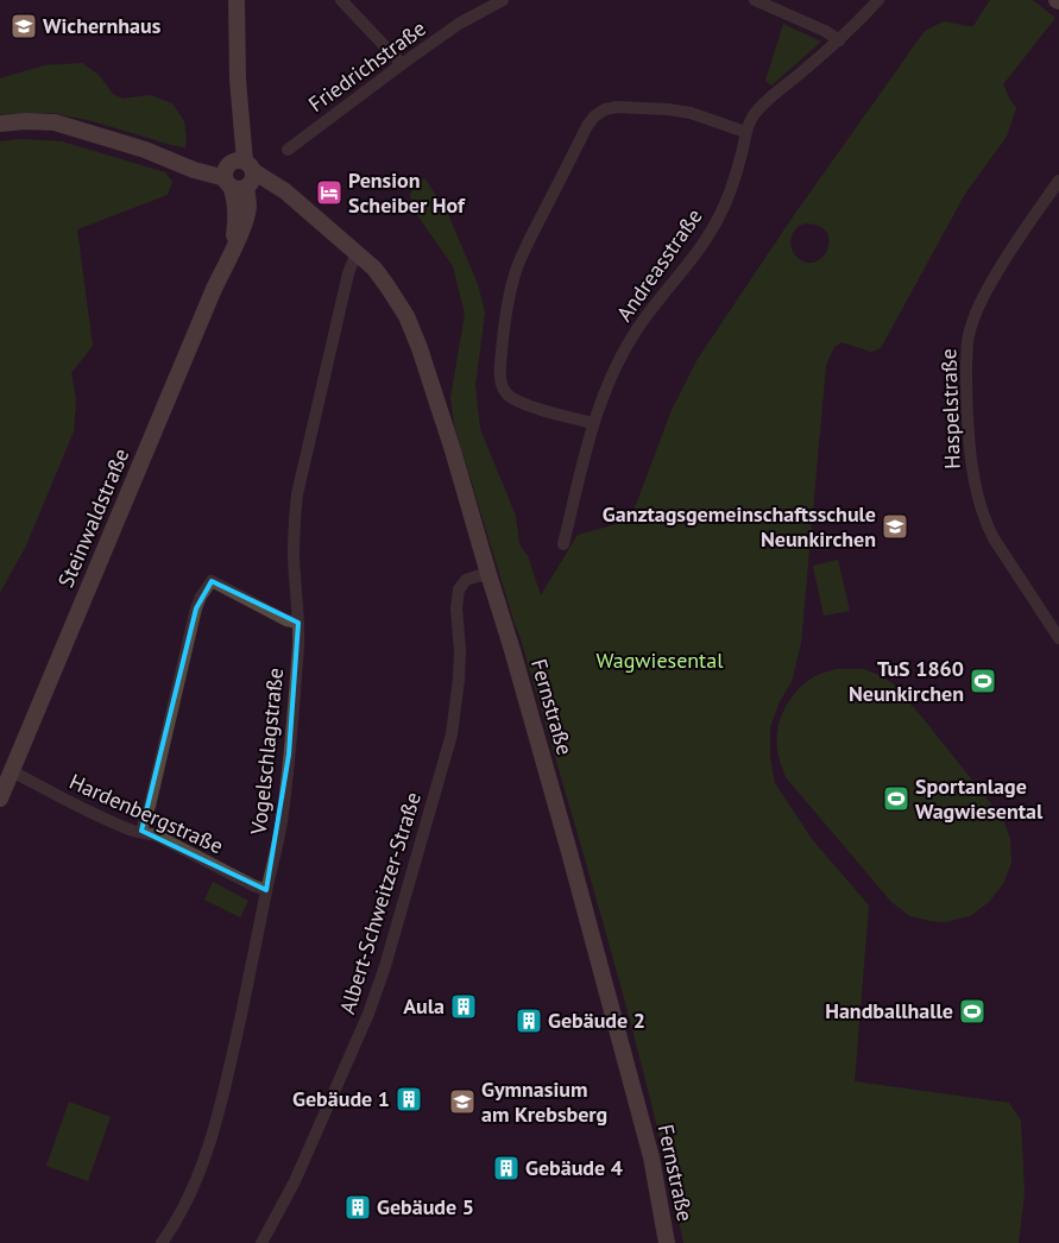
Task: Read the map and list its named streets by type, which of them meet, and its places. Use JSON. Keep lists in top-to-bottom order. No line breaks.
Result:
{"streets":{"main road":["Steinwaldstraße","Fernstraße"],"street":["Friedrichstraße","Andreasstraße","Haspelstraße","Vogelschlagstraße","Hardenbergstraße","Albert-Schweitzer-Straße"]},"crossings":[["Steinwaldstraße","Fernstraße"],["Steinwaldstraße","Hardenbergstraße"],["Fernstraße","Vogelschlagstraße"],["Fernstraße","Albert-Schweitzer-Straße"],["Vogelschlagstraße","Hardenbergstraße"]],"parks":["Wagwiesental"],"places":{"school or university":["Wichernhaus","Ganztagsgemeinschaftsschule Neunkirchen","Gymnasium am Krebsberg"],"hotel":["Pension Scheiber Hof"],"sports":["TuS 1860 Neunkirchen","Sportanlage Wagwiesental","Handballhalle"],"building":["Aula","Gebäude 2","Gebäude 1","Gebäude 4","Gebäude 5"]}}
